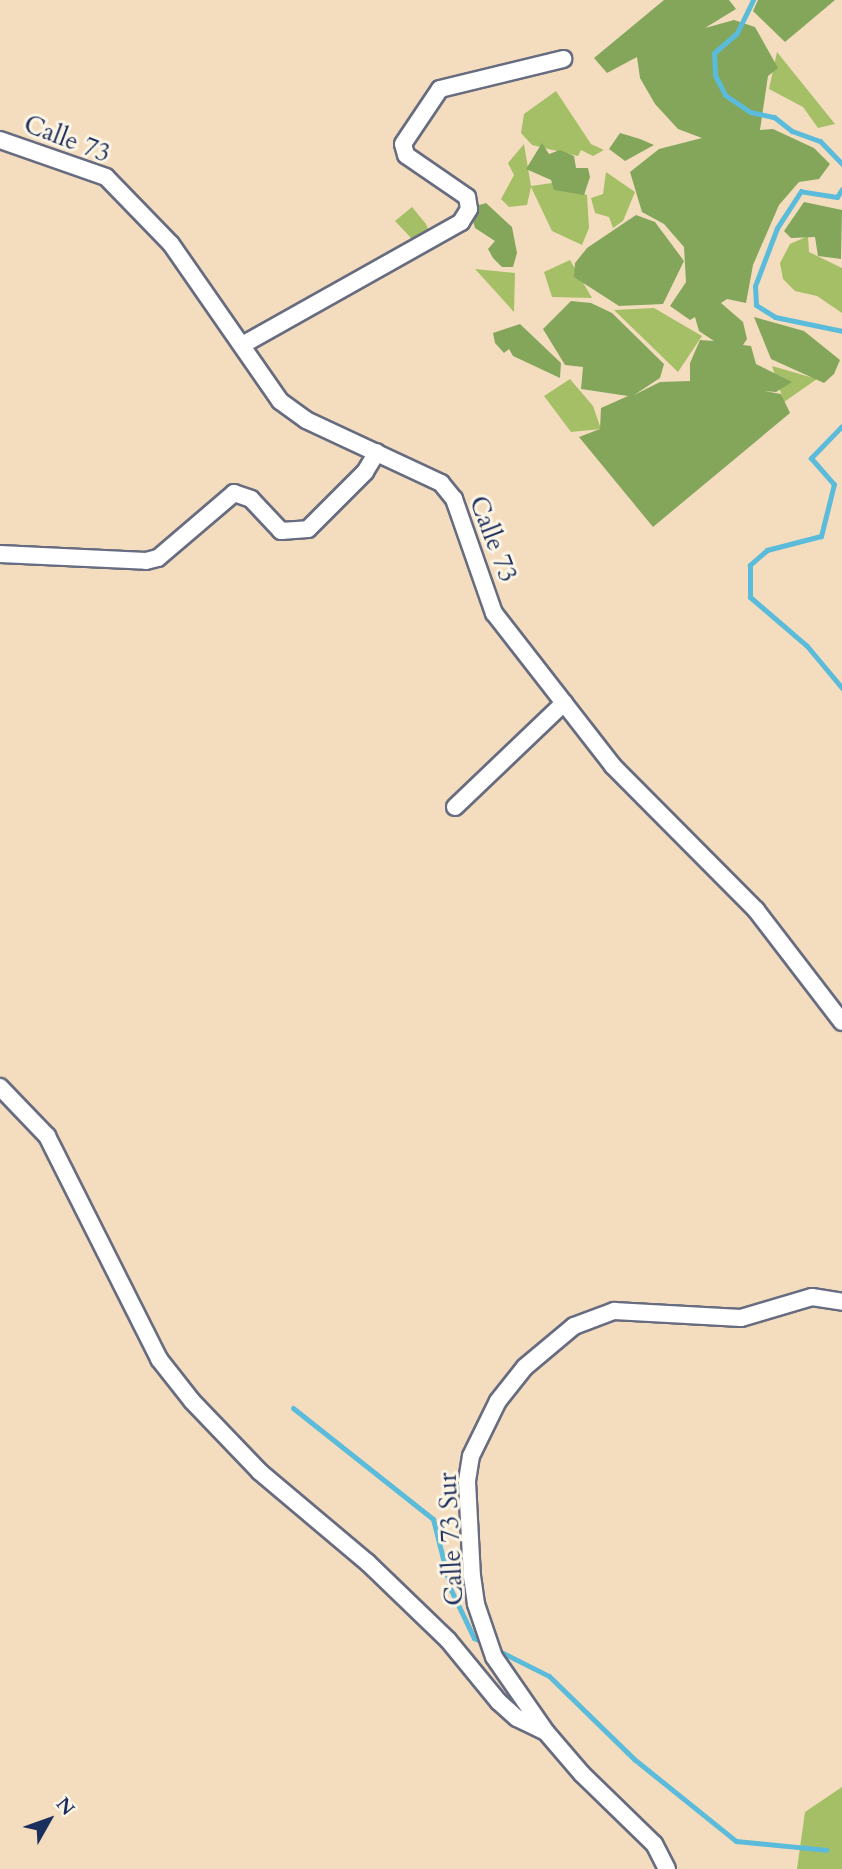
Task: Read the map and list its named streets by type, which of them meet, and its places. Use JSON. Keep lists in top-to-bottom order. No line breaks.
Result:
{"streets":{"street":["Calle 73","Calle 73 Sur"]},"north":"top right"}
